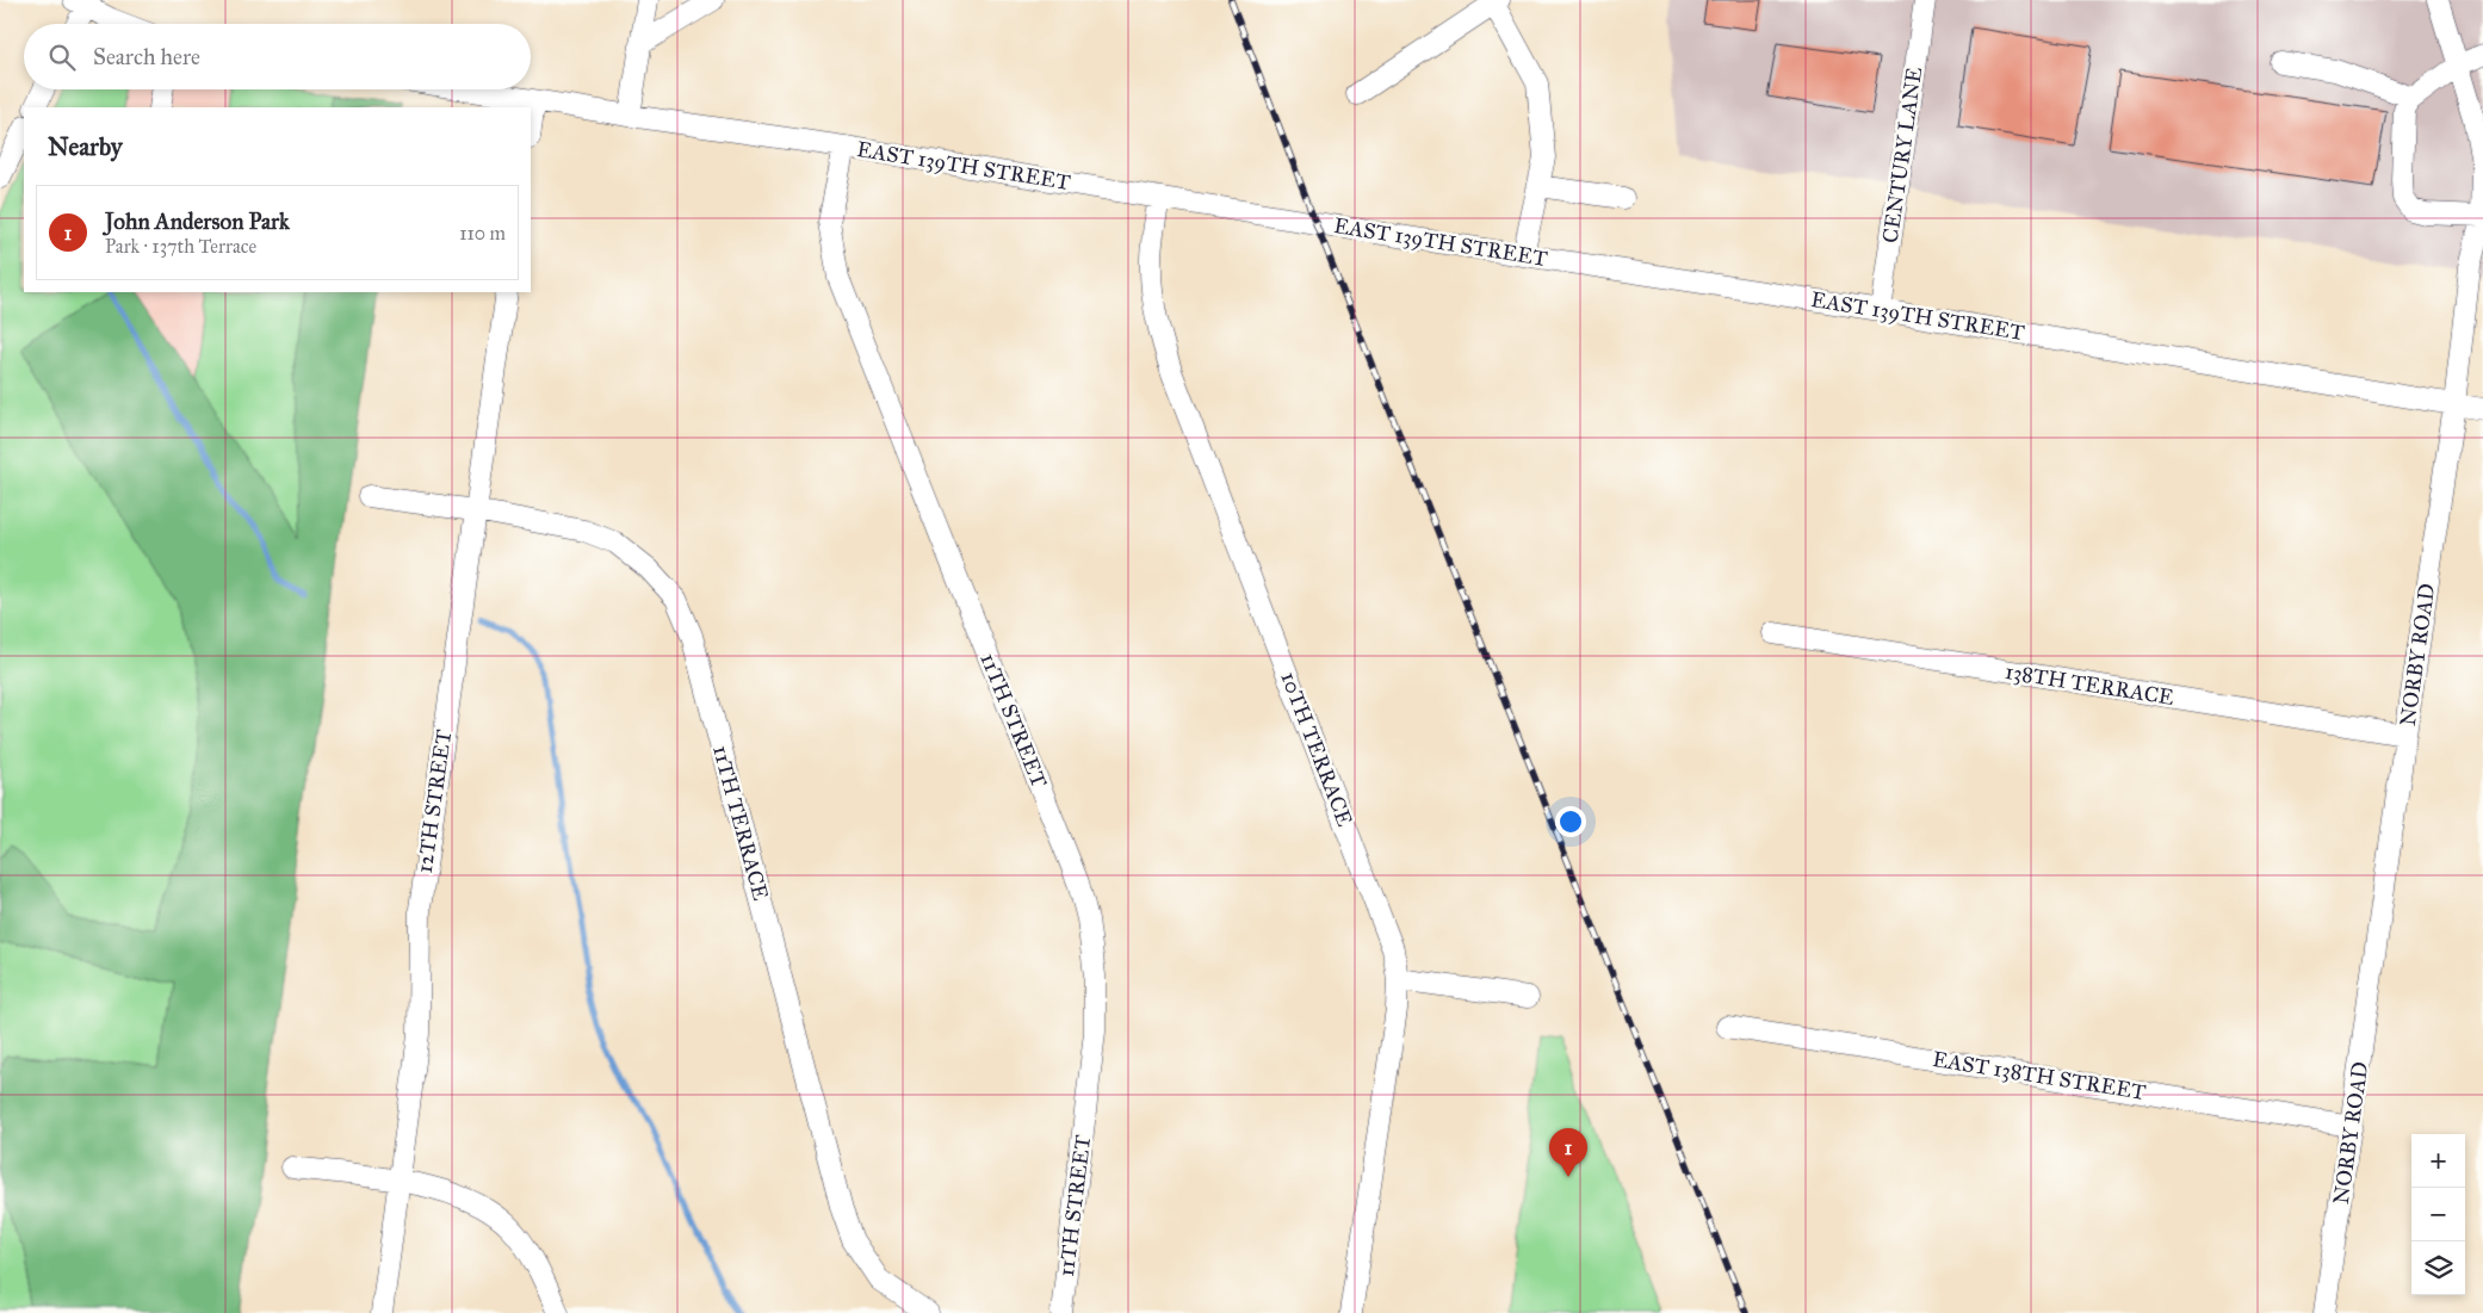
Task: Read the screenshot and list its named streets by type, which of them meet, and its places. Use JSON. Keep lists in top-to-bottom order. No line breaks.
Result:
{"streets":{"street":["CENTURY LANE","EAST 139TH STREET","NORBY ROAD","138TH TERRACE","11TH STREET","10TH TERRACE","12TH STREET","11TH TERRACE","EAST 138TH STREET"]},"crossings":[["CENTURY LANE","EAST 139TH STREET"],["EAST 139TH STREET","NORBY ROAD"],["EAST 139TH STREET","11TH STREET"],["EAST 139TH STREET","10TH TERRACE"],["NORBY ROAD","138TH TERRACE"],["NORBY ROAD","EAST 138TH STREET"],["12TH STREET","11TH TERRACE"]],"page":{"search":"Search here","heading":"Nearby","list":[{"mark":"1","name":"John Anderson Park","note":"Park · 137th Terrace","value":"110 m"}],"pins":"1","map_buttons":["+","−"]}}
